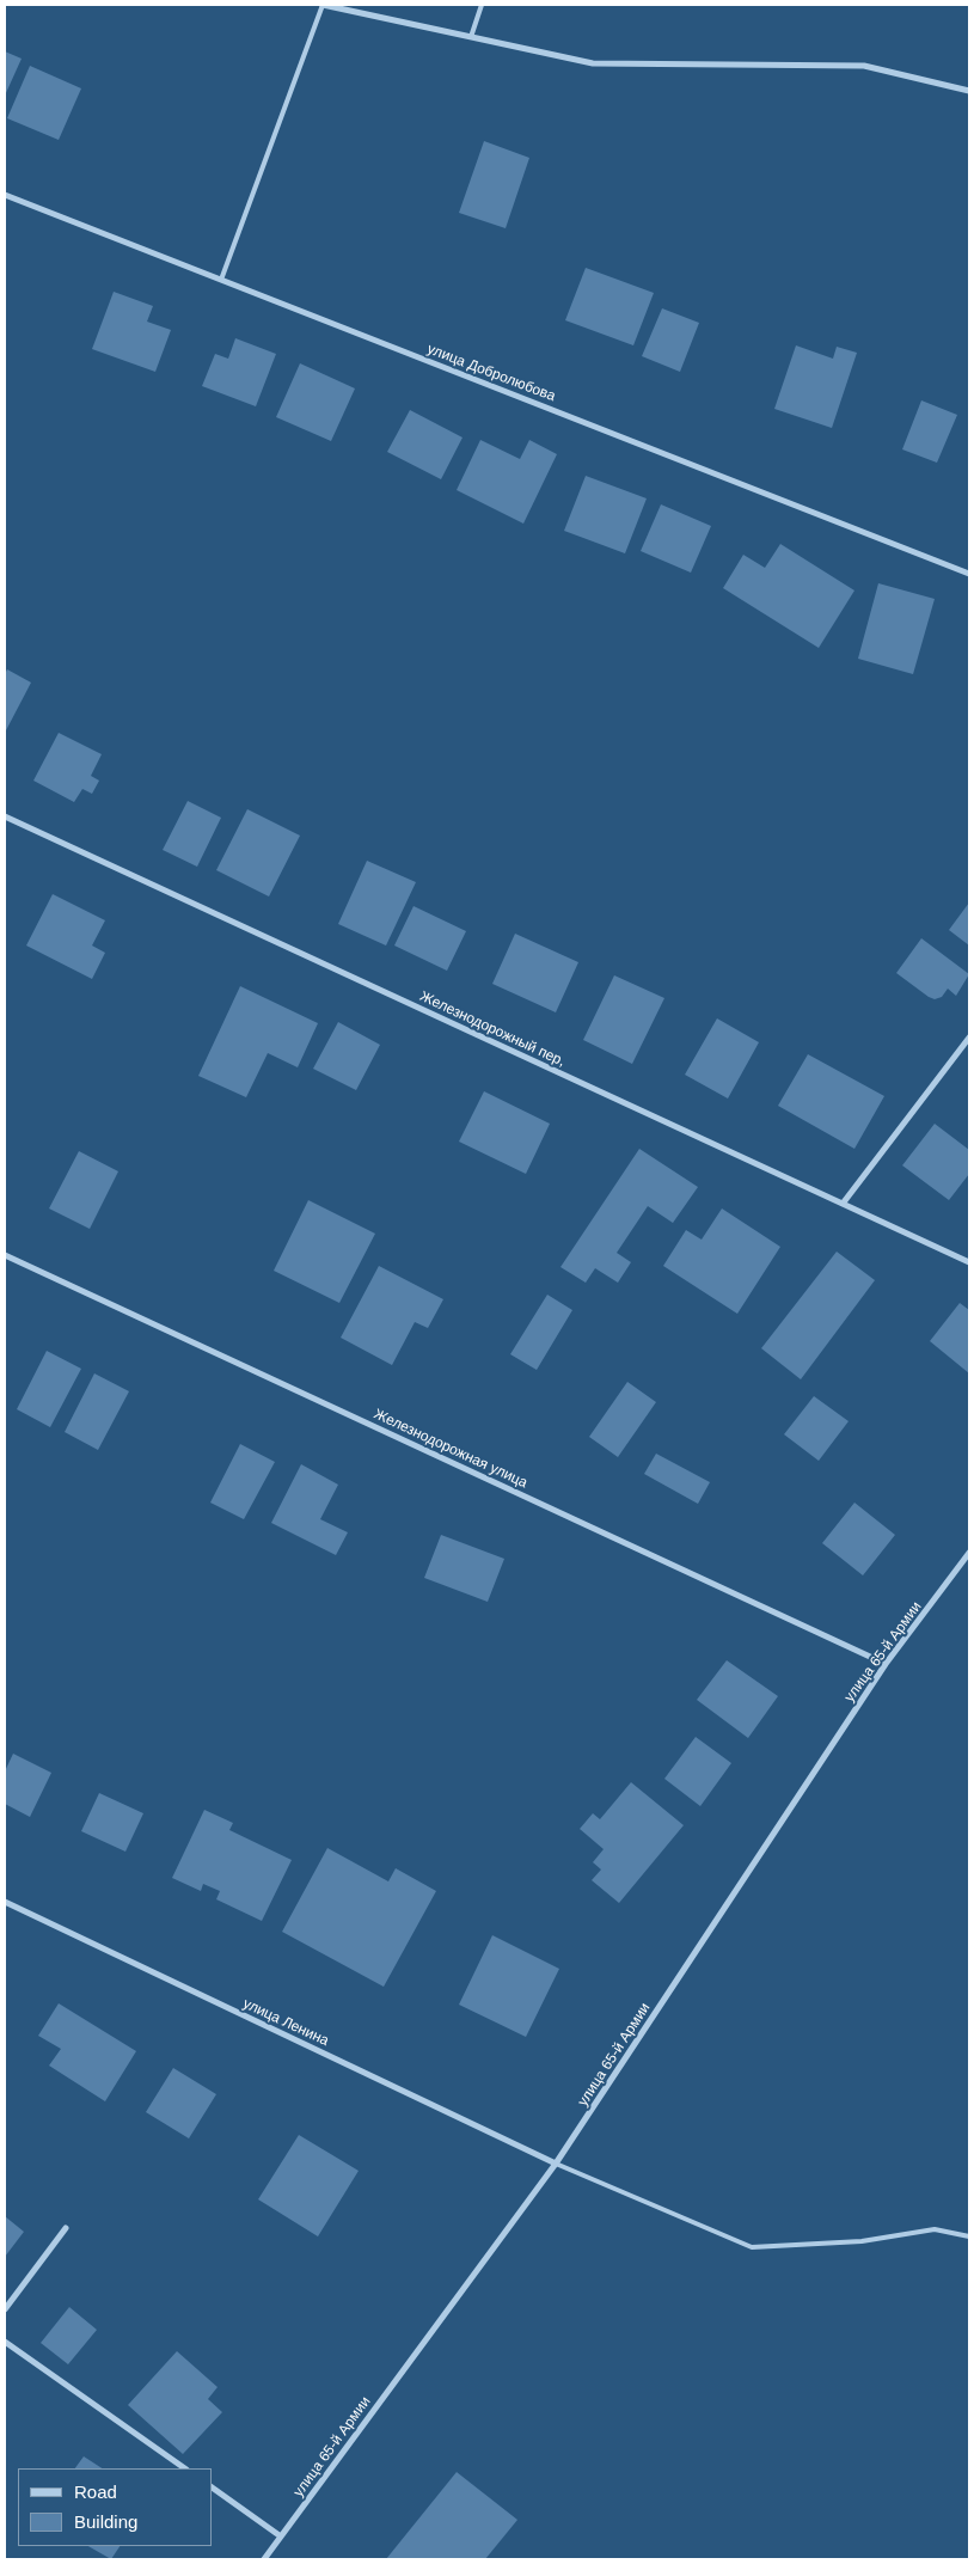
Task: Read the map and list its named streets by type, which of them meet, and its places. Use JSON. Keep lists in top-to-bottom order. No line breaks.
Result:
{"streets":{"street":["улица Добролюбова","Железнодорожный пер,","Железнодорожная улица","улица 65-й Армии","улица Ленина"]},"crossings":[["Железнодорожная улица","улица 65-й Армии"],["улица 65-й Армии","улица Ленина"]],"legend":["Road","Building"]}
